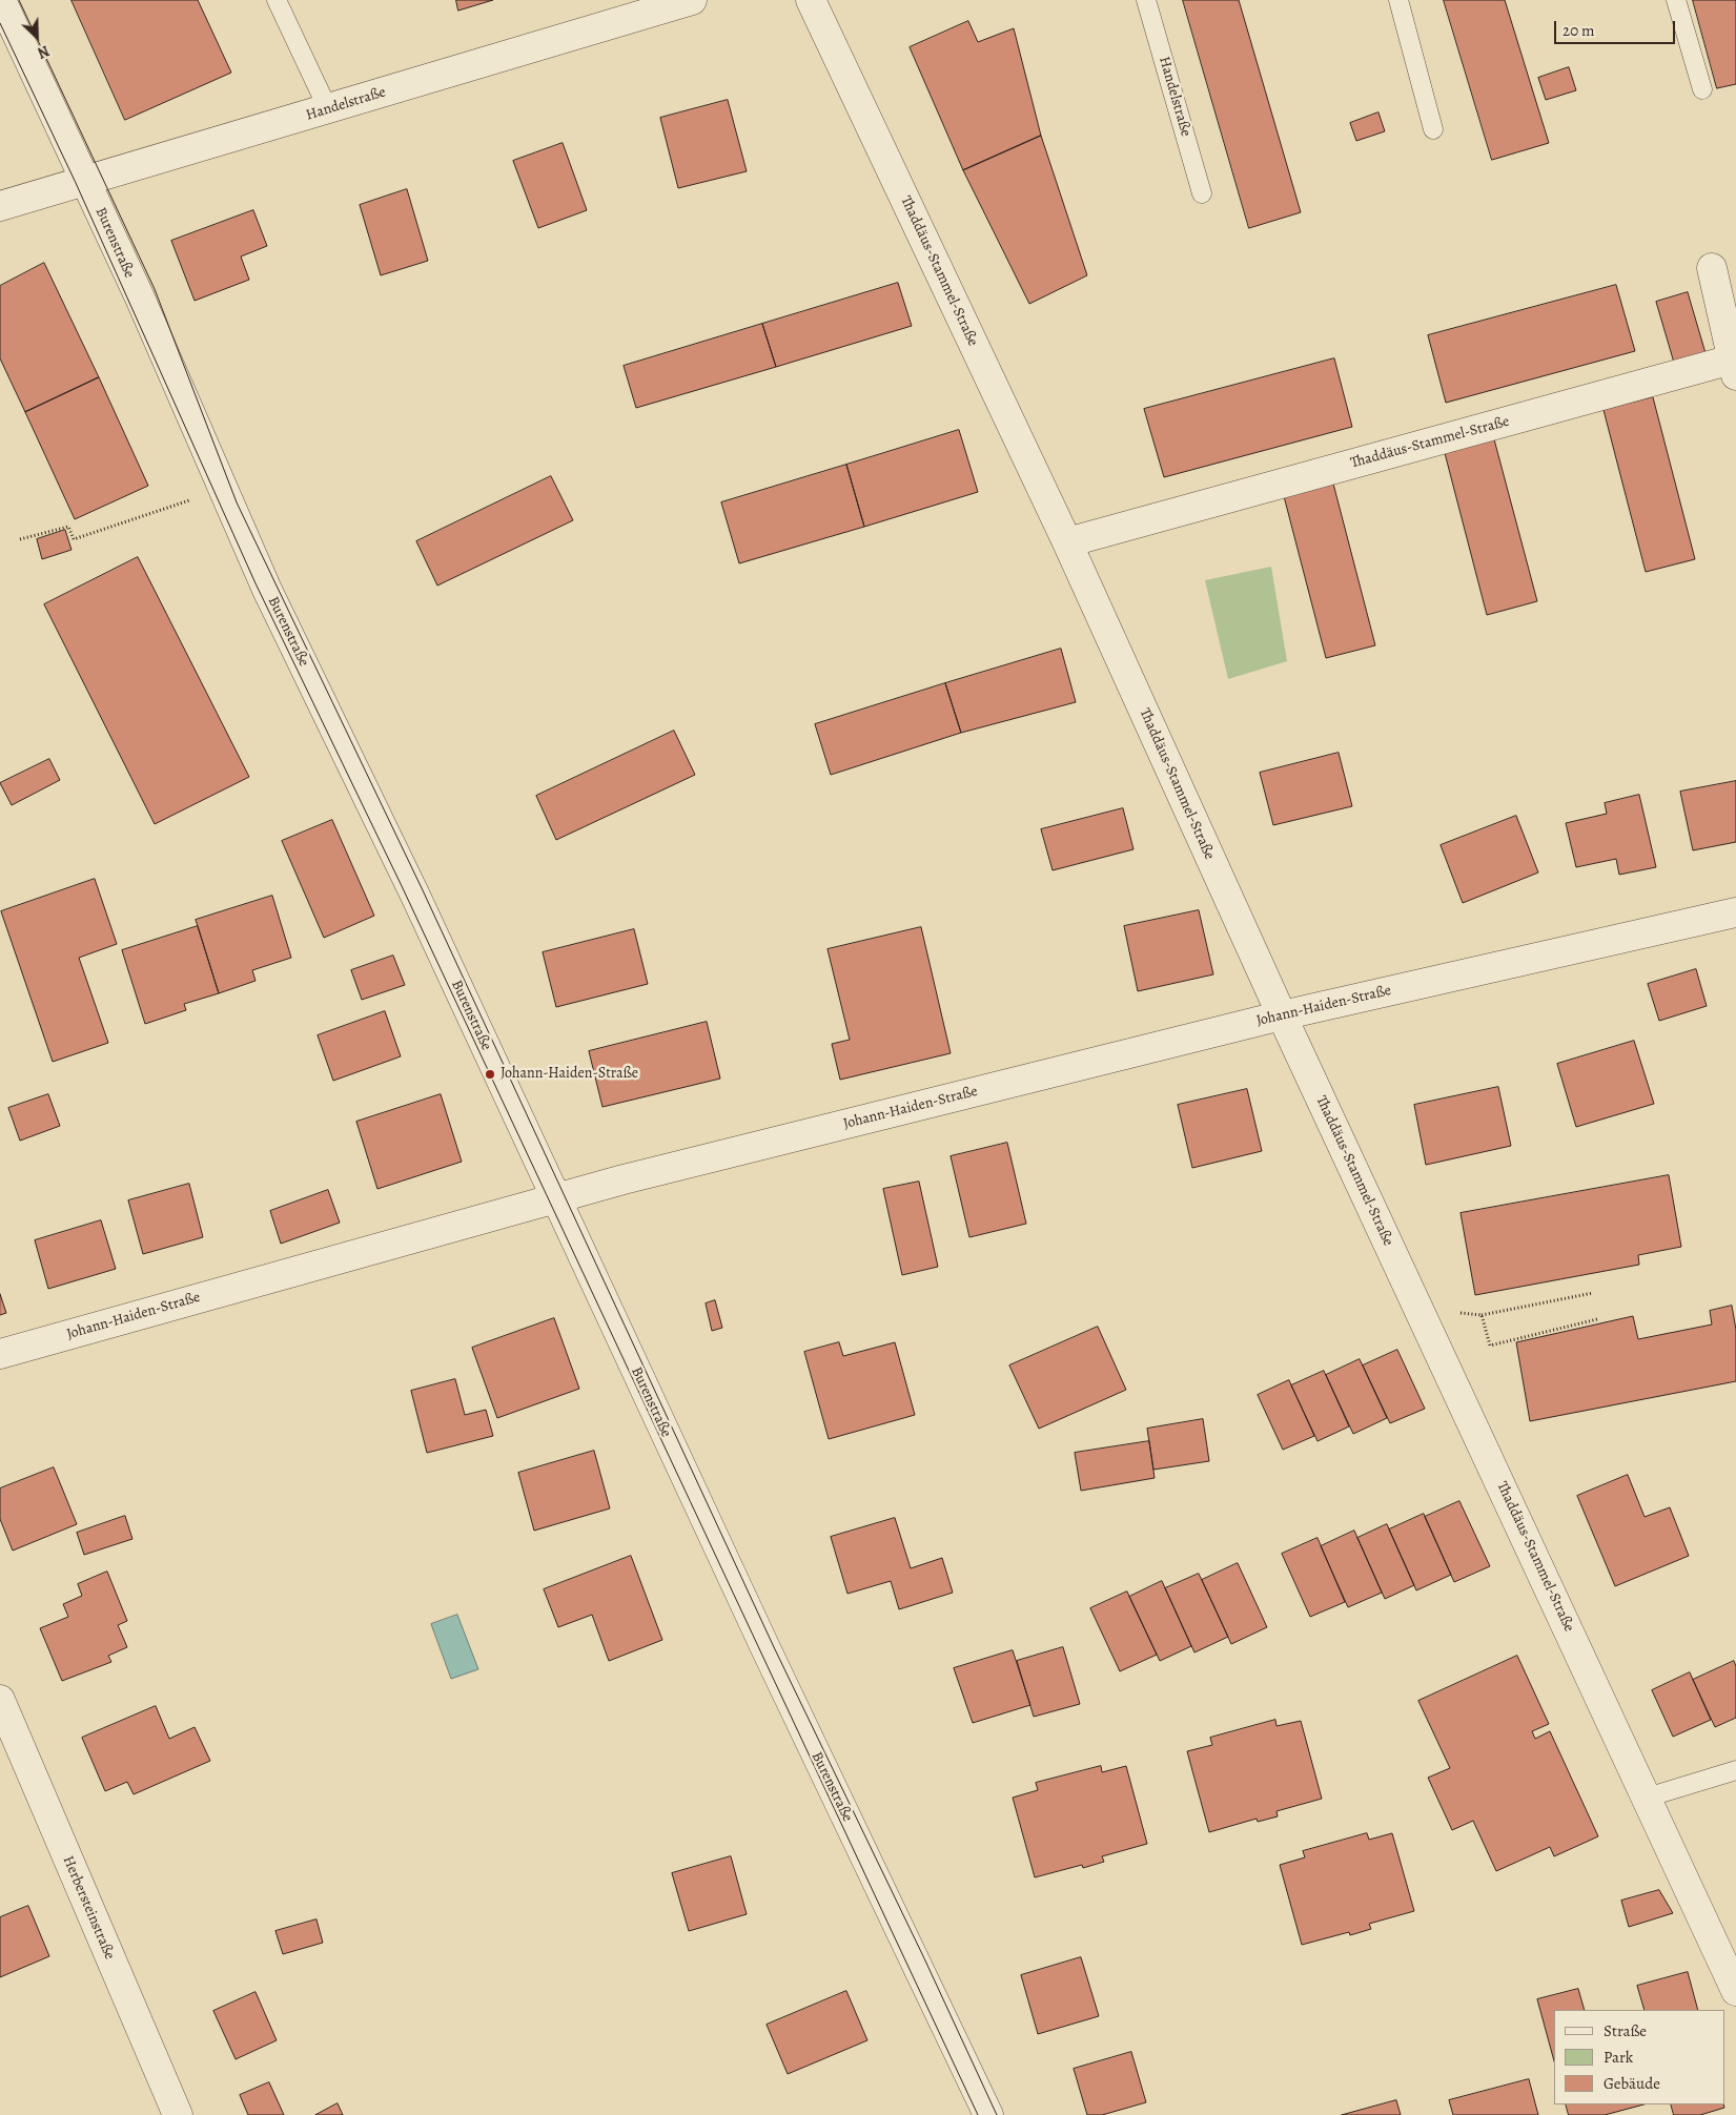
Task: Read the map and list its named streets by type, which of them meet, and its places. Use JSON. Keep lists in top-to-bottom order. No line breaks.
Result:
{"streets":{"street":["Handelstraße","Burenstraße","Thaddäus-Stammel-Straße","Johann-Haiden-Straße","Herbersteinstraße"]},"crossings":[["Handelstraße","Burenstraße"],["Burenstraße","Johann-Haiden-Straße"],["Thaddäus-Stammel-Straße","Johann-Haiden-Straße"]],"places":["Johann-Haiden-Straße"],"legend":["Straße","Park","Gebäude"],"scale_bar":"20 m","north":"bottom right"}
